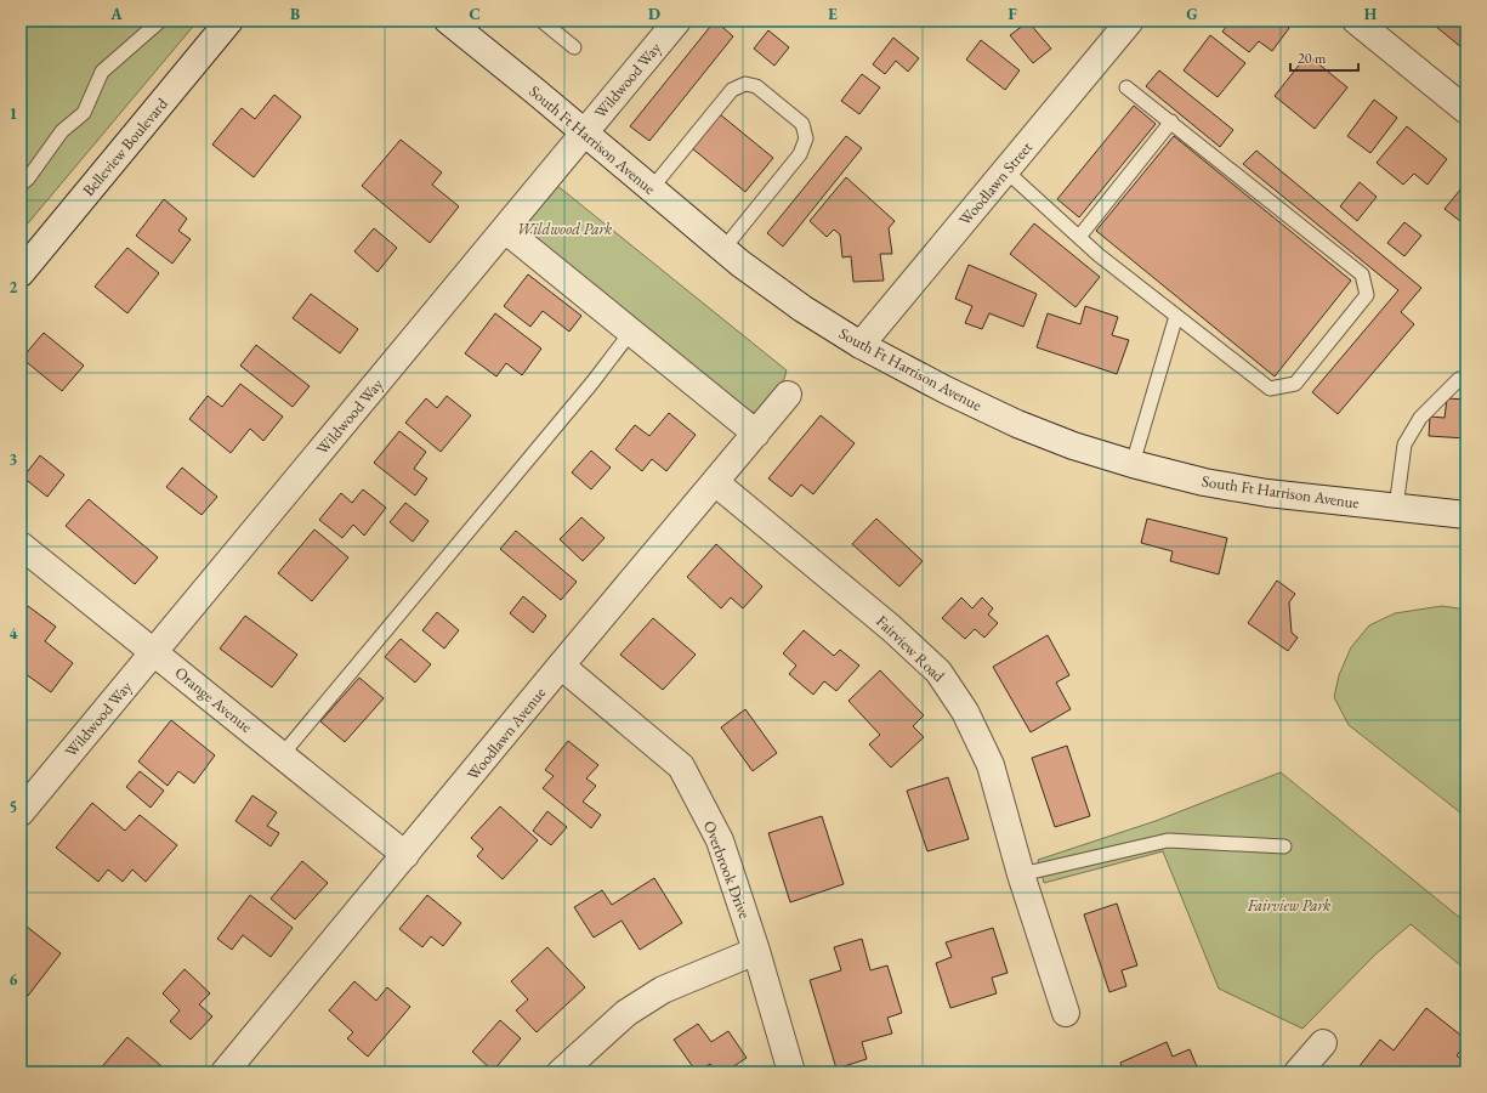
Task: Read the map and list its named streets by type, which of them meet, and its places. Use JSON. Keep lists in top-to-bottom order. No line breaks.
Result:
{"streets":{"street":["Wildwood Way","South Ft Harrison Avenue","Belleview Boulevard","Woodlawn Street","Fairview Road","Orange Avenue","Woodlawn Avenue","Overbrook Drive"]},"crossings":[["Wildwood Way","South Ft Harrison Avenue"],["Wildwood Way","Orange Avenue"],["South Ft Harrison Avenue","Woodlawn Street"],["Fairview Road","Woodlawn Avenue"],["Orange Avenue","Woodlawn Avenue"],["Woodlawn Avenue","Overbrook Drive"]],"parks":["Wildwood Park","Fairview Park"],"scale_bar":"20 m","grid":{"columns":["A","B","C","D","E","F","G","H"],"rows":["1","2","3","4","5","6"]}}
